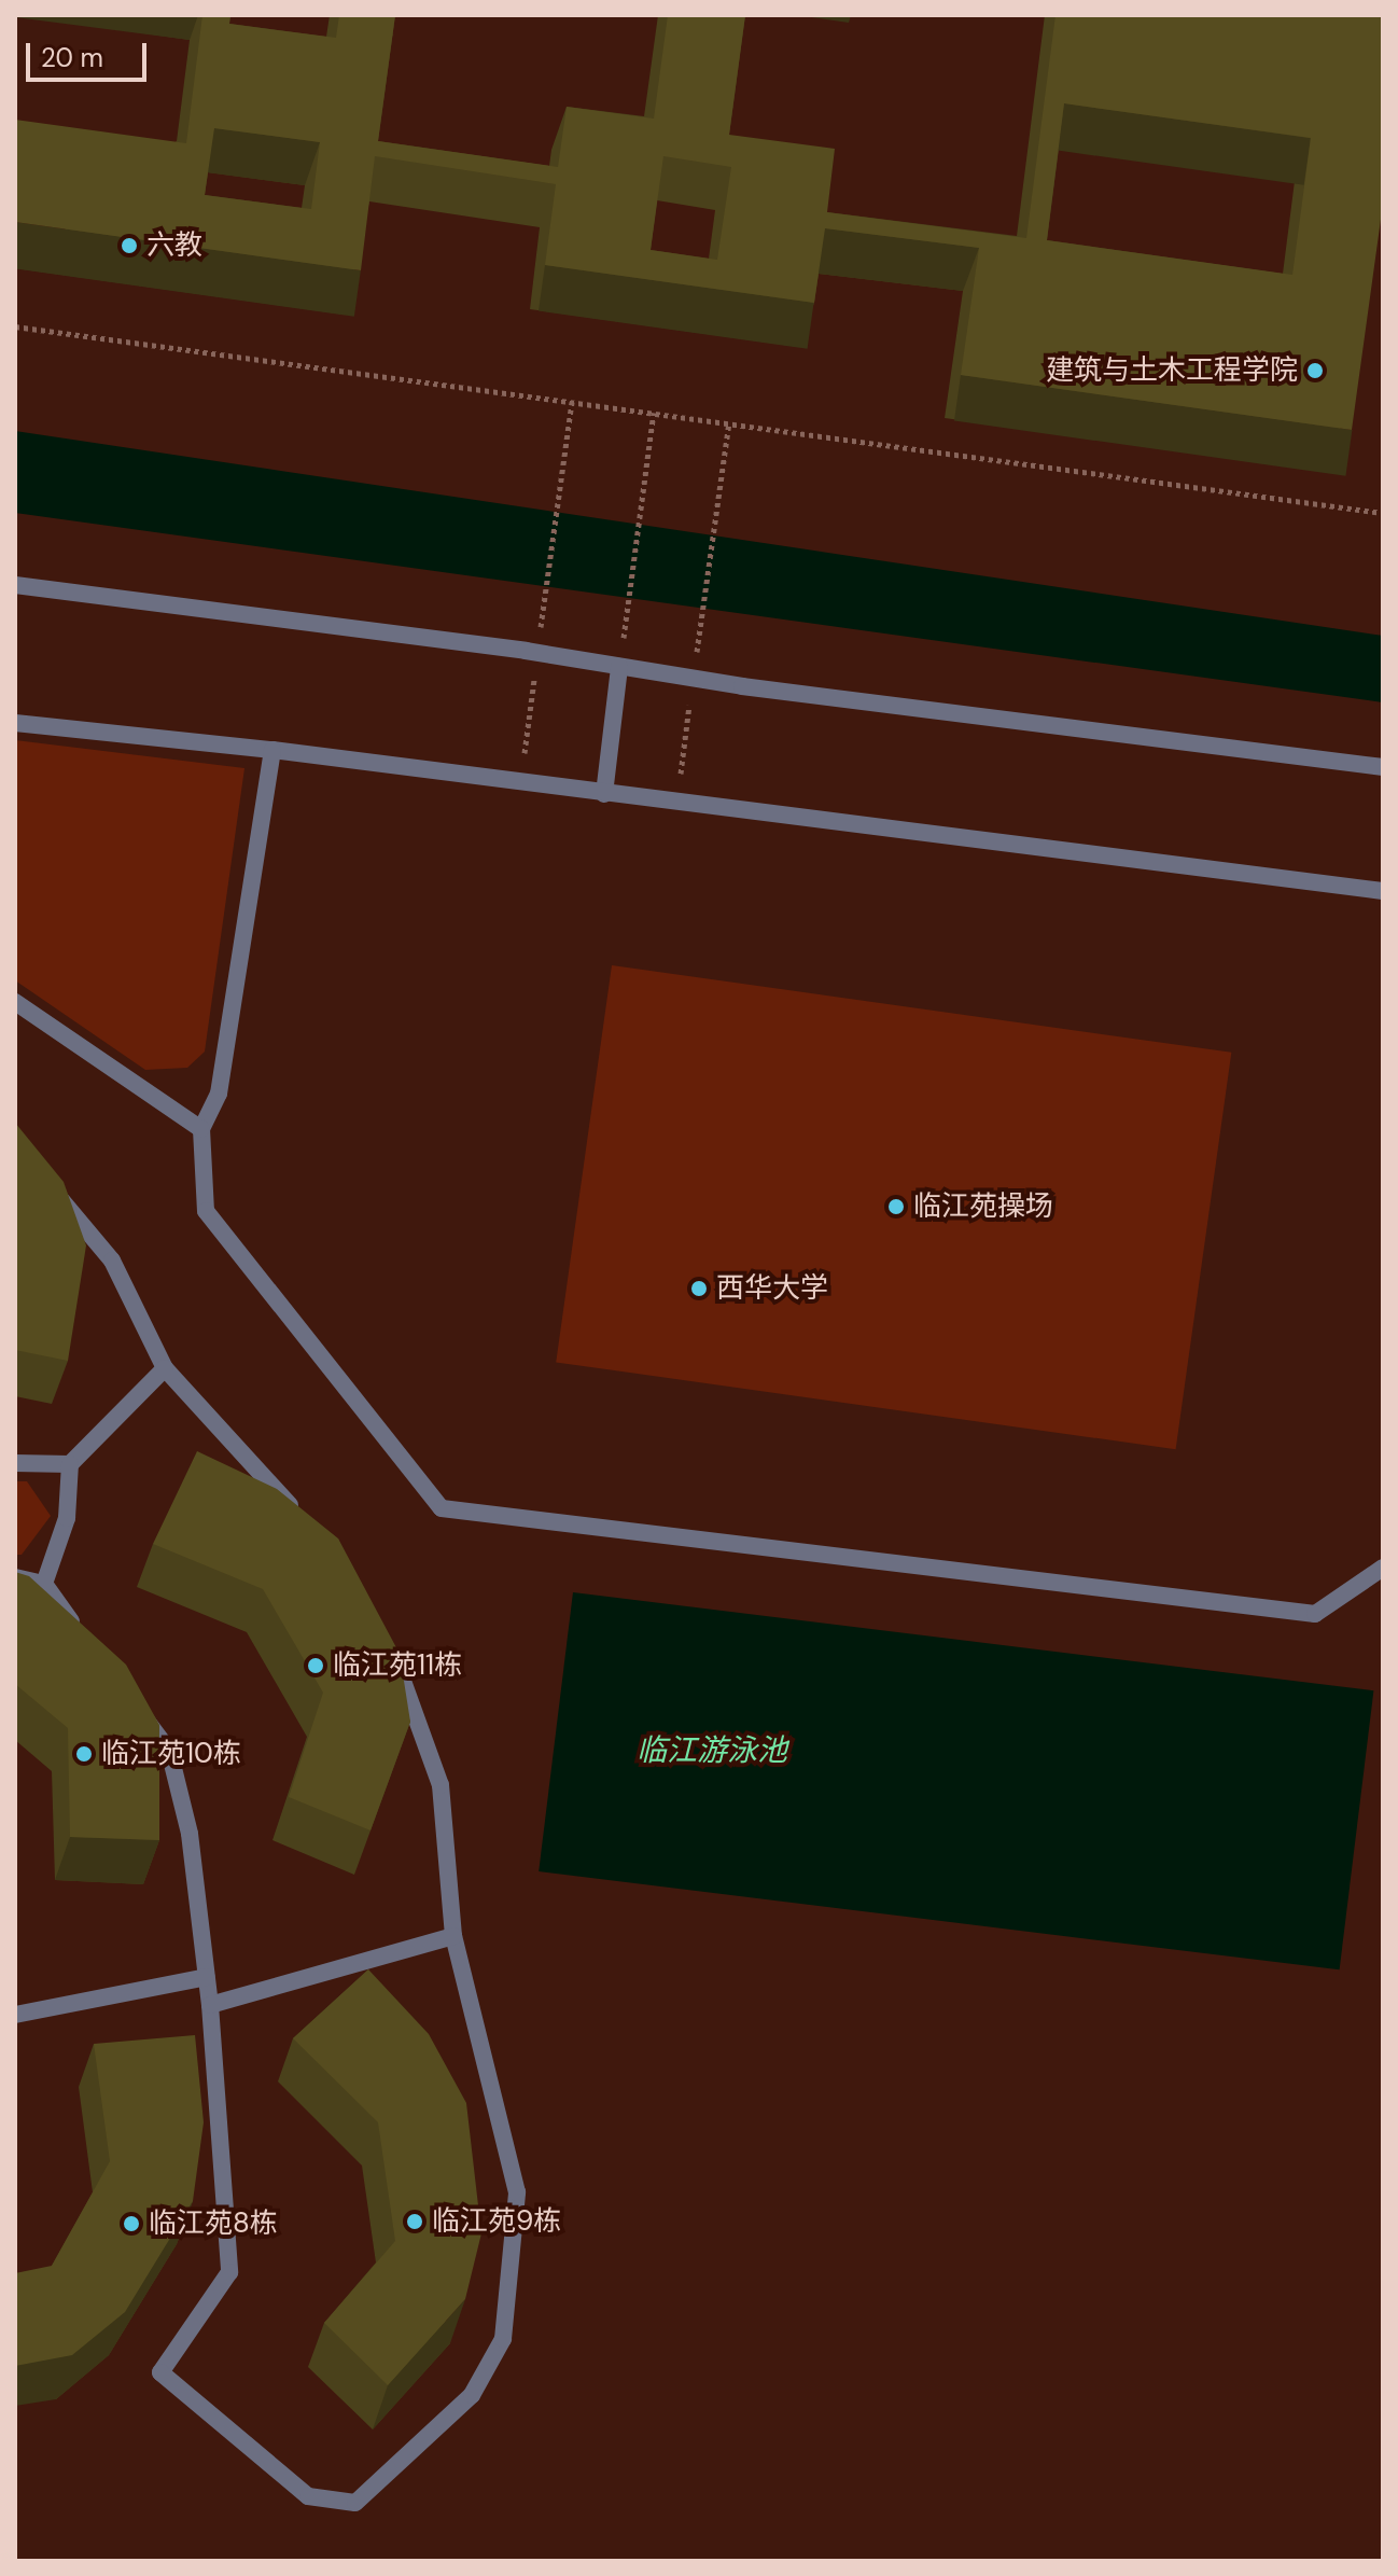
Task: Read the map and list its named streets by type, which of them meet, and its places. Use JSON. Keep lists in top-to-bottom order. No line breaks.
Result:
{"water":["临江游泳池"],"places":["六教","建筑与土木工程学院","临江苑操场","西华大学","临江苑11栋","临江苑10栋","临江苑9栋","临江苑8栋"],"scale_bar":"20 m"}
